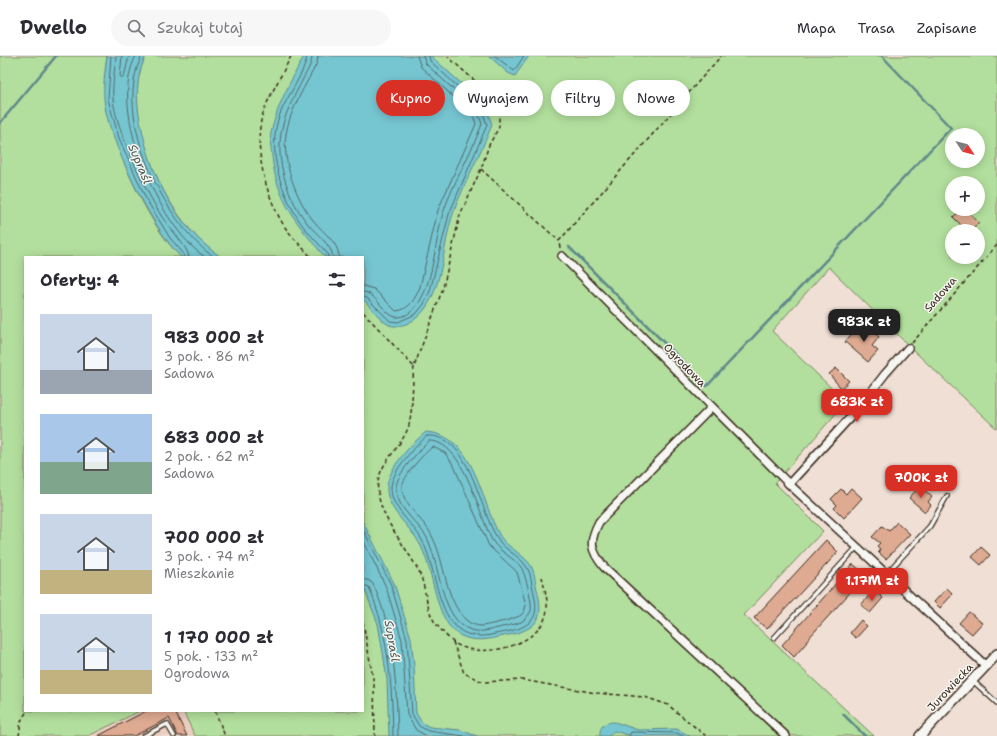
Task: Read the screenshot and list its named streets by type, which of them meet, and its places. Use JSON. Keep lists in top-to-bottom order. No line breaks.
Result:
{"streets":{"street":["Ogrodowa","Jurowiecka"],"path":["Sadowa"]},"crossings":[["Ogrodowa","Jurowiecka"]],"water":["Supraśl"],"north":"bottom right","page":{"header":"Dwello","search":"Szukaj tutaj","nav":["Mapa","Trasa","Zapisane"],"chip":["Kupno","Wynajem","Filtry","Nowe"],"map_buttons":["+","−"],"heading":"Oferty: 4","list":[{"name":"983 000 zł","note":"3 pok. · 86 m² · Sadowa"},{"name":"683 000 zł","note":"2 pok. · 62 m² · Sadowa"},{"name":"700 000 zł","note":"3 pok. · 74 m² · Mieszkanie"},{"name":"1 170 000 zł","note":"5 pok. · 133 m² · Ogrodowa"}],"price":["983K zł","683K zł","700K zł","1.17M zł"]}}
